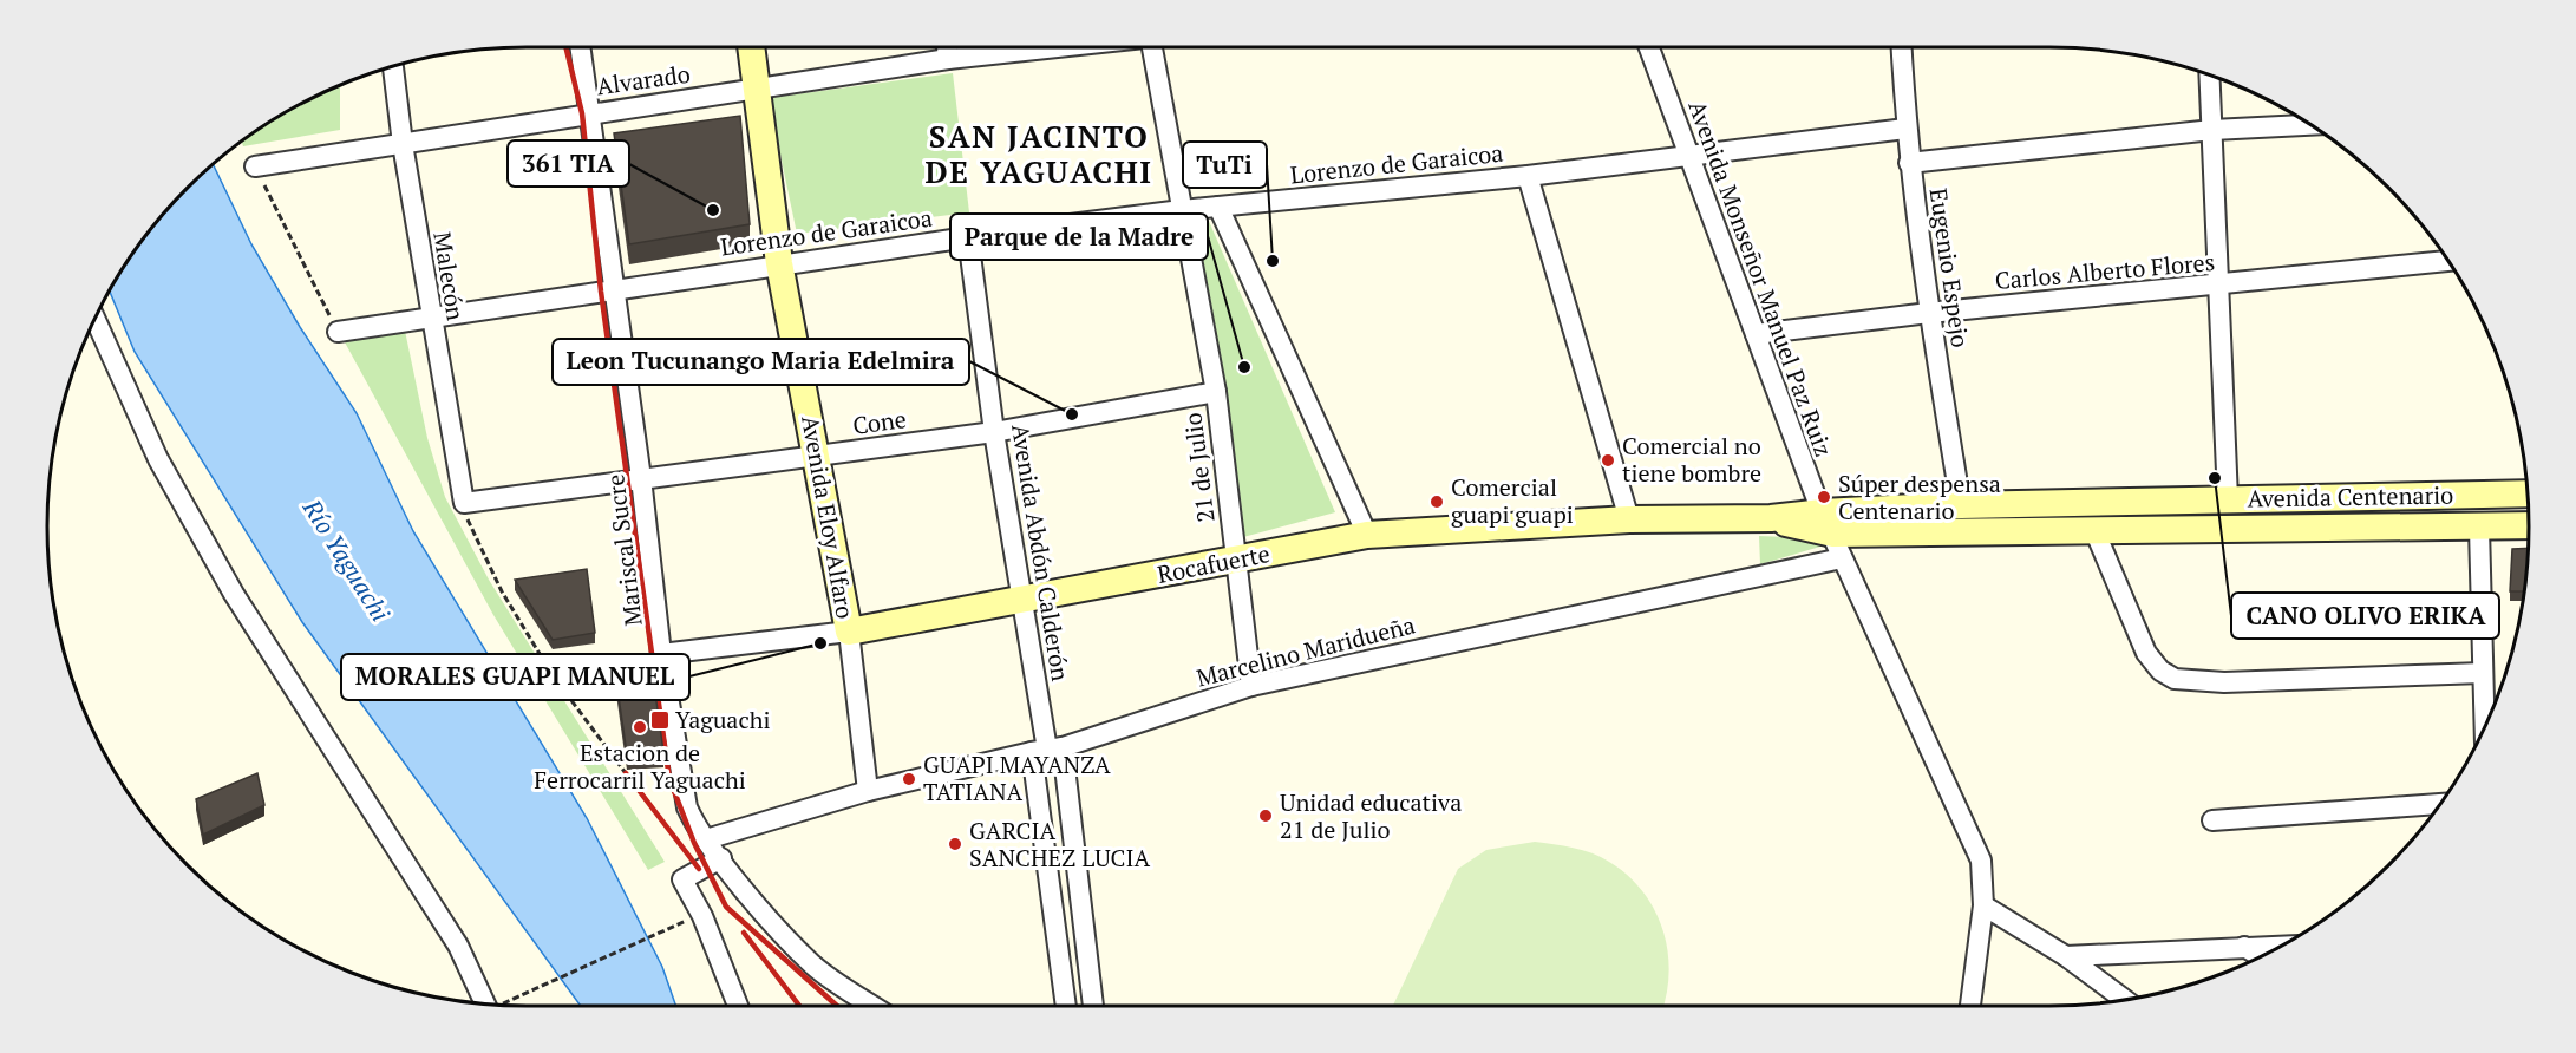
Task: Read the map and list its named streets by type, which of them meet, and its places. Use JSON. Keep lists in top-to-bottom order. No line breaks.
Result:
{"streets":{"street":["Alvarado","Lorenzo de Garaicoa","Eugenio Espejo","Carlos Alberto Flores","Malecón","Avenida Monseñor Manuel Paz Ruiz","Cone","21 de Julio","Avenida Centenario","Avenida Eloy Alfaro","Mariscal Sucre","Avenida Abdón Calderón","Rocafuerte","Marcelino Maridueña"]},"crossings":[["Alvarado","Malecón"],["Alvarado","Avenida Eloy Alfaro"],["Alvarado","Mariscal Sucre"],["Lorenzo de Garaicoa","Eugenio Espejo"],["Lorenzo de Garaicoa","Malecón"],["Lorenzo de Garaicoa","Avenida Monseñor Manuel Paz Ruiz"],["Lorenzo de Garaicoa","21 de Julio"],["Lorenzo de Garaicoa","Avenida Eloy Alfaro"],["Lorenzo de Garaicoa","Mariscal Sucre"],["Lorenzo de Garaicoa","Avenida Abdón Calderón"],["Eugenio Espejo","Carlos Alberto Flores"],["Eugenio Espejo","Avenida Centenario"],["Carlos Alberto Flores","Avenida Monseñor Manuel Paz Ruiz"],["Malecón","Cone"],["Avenida Monseñor Manuel Paz Ruiz","Avenida Centenario"],["Avenida Monseñor Manuel Paz Ruiz","Rocafuerte"],["Avenida Monseñor Manuel Paz Ruiz","Marcelino Maridueña"],["Cone","21 de Julio"],["Cone","Avenida Eloy Alfaro"],["Cone","Mariscal Sucre"],["Cone","Avenida Abdón Calderón"],["21 de Julio","Rocafuerte"],["21 de Julio","Marcelino Maridueña"],["Avenida Centenario","Rocafuerte"],["Avenida Centenario","Marcelino Maridueña"],["Avenida Eloy Alfaro","Rocafuerte"],["Avenida Eloy Alfaro","Marcelino Maridueña"],["Mariscal Sucre","Rocafuerte"],["Mariscal Sucre","Marcelino Maridueña"],["Avenida Abdón Calderón","Rocafuerte"],["Avenida Abdón Calderón","Marcelino Maridueña"],["Rocafuerte","Marcelino Maridueña"]],"districts":["SAN JACINTO DE YAGUACHI"],"water":["Río Yaguachi"],"places":{"other":["361 TIA","TuTi","Parque de la Madre","Leon Tucunango Maria Edelmira","Comercial no tiene bombre","CANO OLIVO ERIKA","Súper despensa Centenario","Comercial guapi guapi","MORALES GUAPI MANUEL","Estacion de Ferrocarril Yaguachi","GUAPI MAYANZA TATIANA","Unidad educativa 21 de Julio","GARCIA SANCHEZ LUCIA"],"transit":["Yaguachi"]}}
